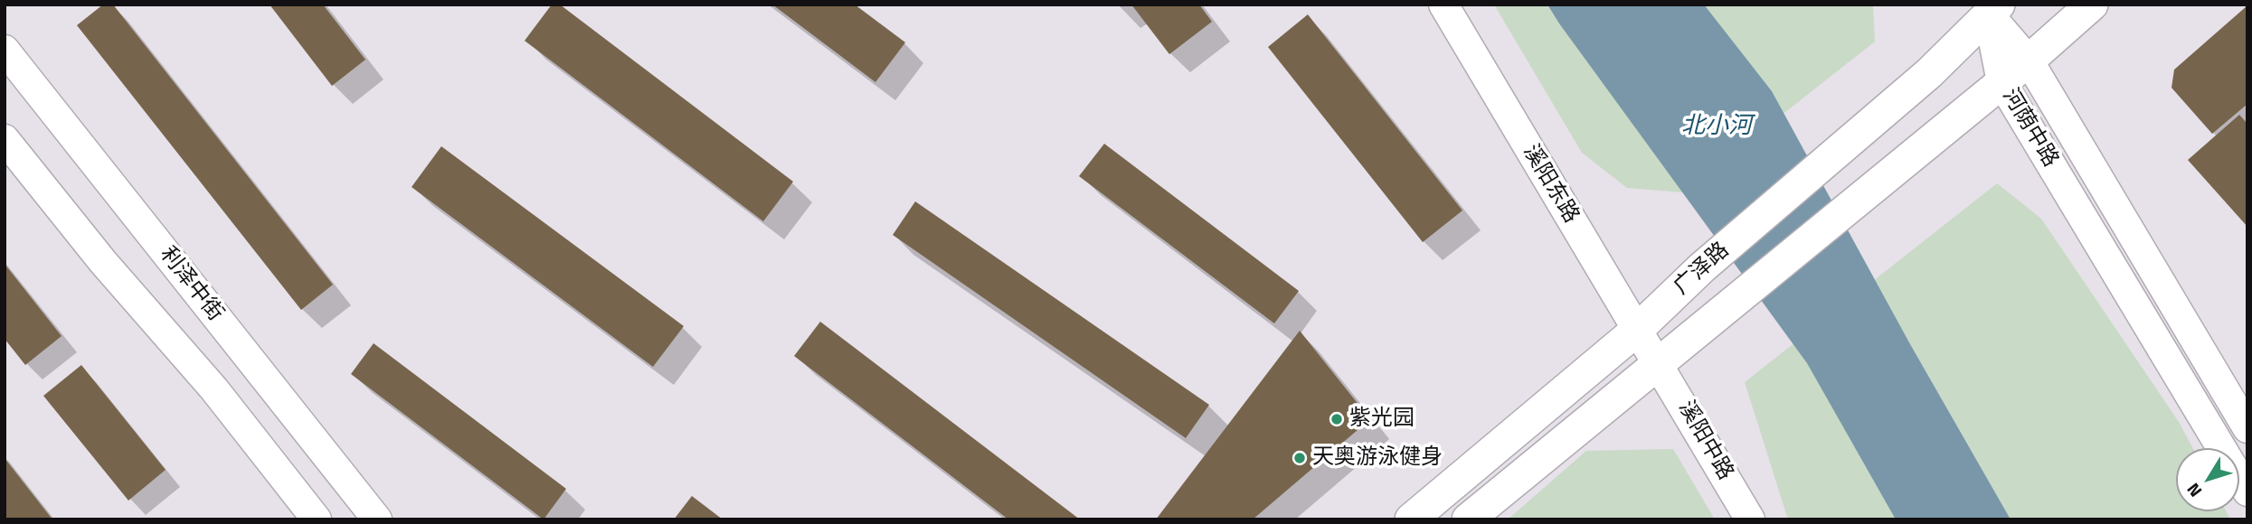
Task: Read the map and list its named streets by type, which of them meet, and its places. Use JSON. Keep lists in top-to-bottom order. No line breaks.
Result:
{"streets":{"main road":["广泽路"],"street":["河荫中路","溪阳东路","利泽中街","溪阳中路"]},"crossings":[["河荫中路","广泽路"],["溪阳东路","广泽路"],["溪阳东路","溪阳中路"],["广泽路","溪阳中路"]],"water":["北小河"],"places":["紫光园","天奥游泳健身"],"north":"bottom left"}
